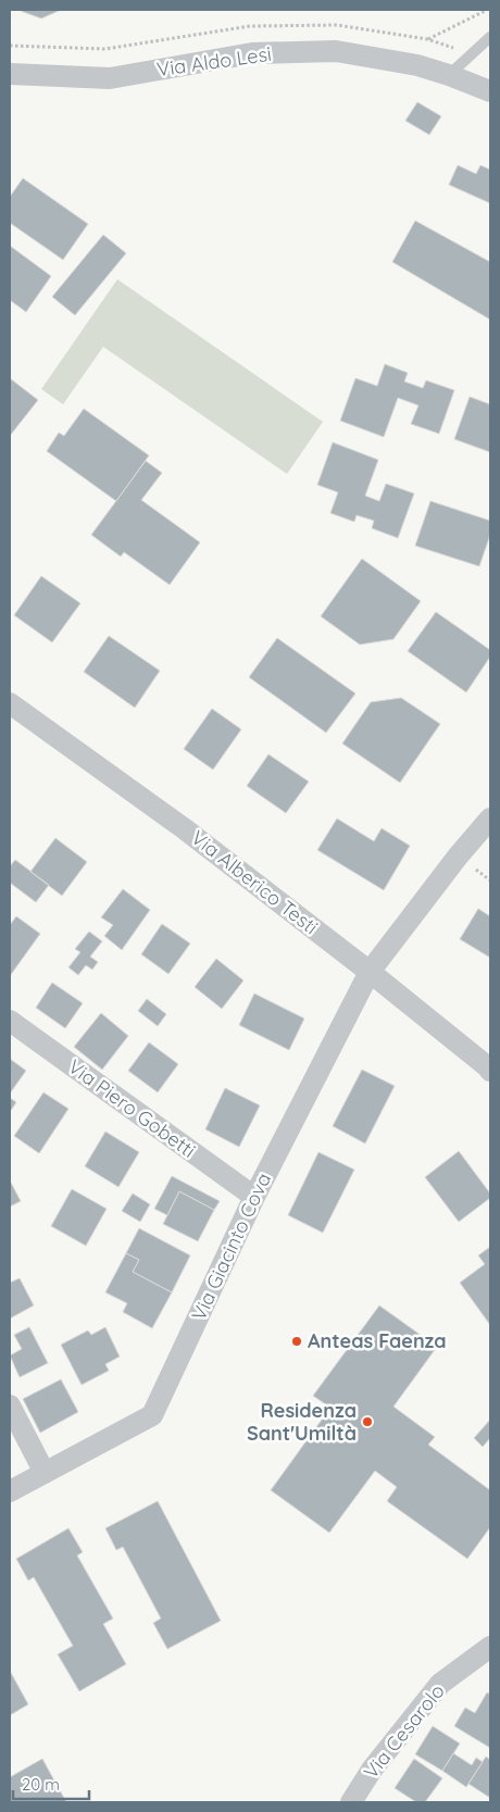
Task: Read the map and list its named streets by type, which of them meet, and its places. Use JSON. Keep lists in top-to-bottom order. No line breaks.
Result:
{"streets":{"street":["Via Aldo Lesi","Via Alberico Testi","Via Piero Gobetti","Via Giacinto Cova","Via Cesarolo"]},"crossings":[["Via Alberico Testi","Via Giacinto Cova"],["Via Piero Gobetti","Via Giacinto Cova"]],"places":["Anteas Faenza","Residenza Sant'Umiltà"],"scale_bar":"20 m"}
